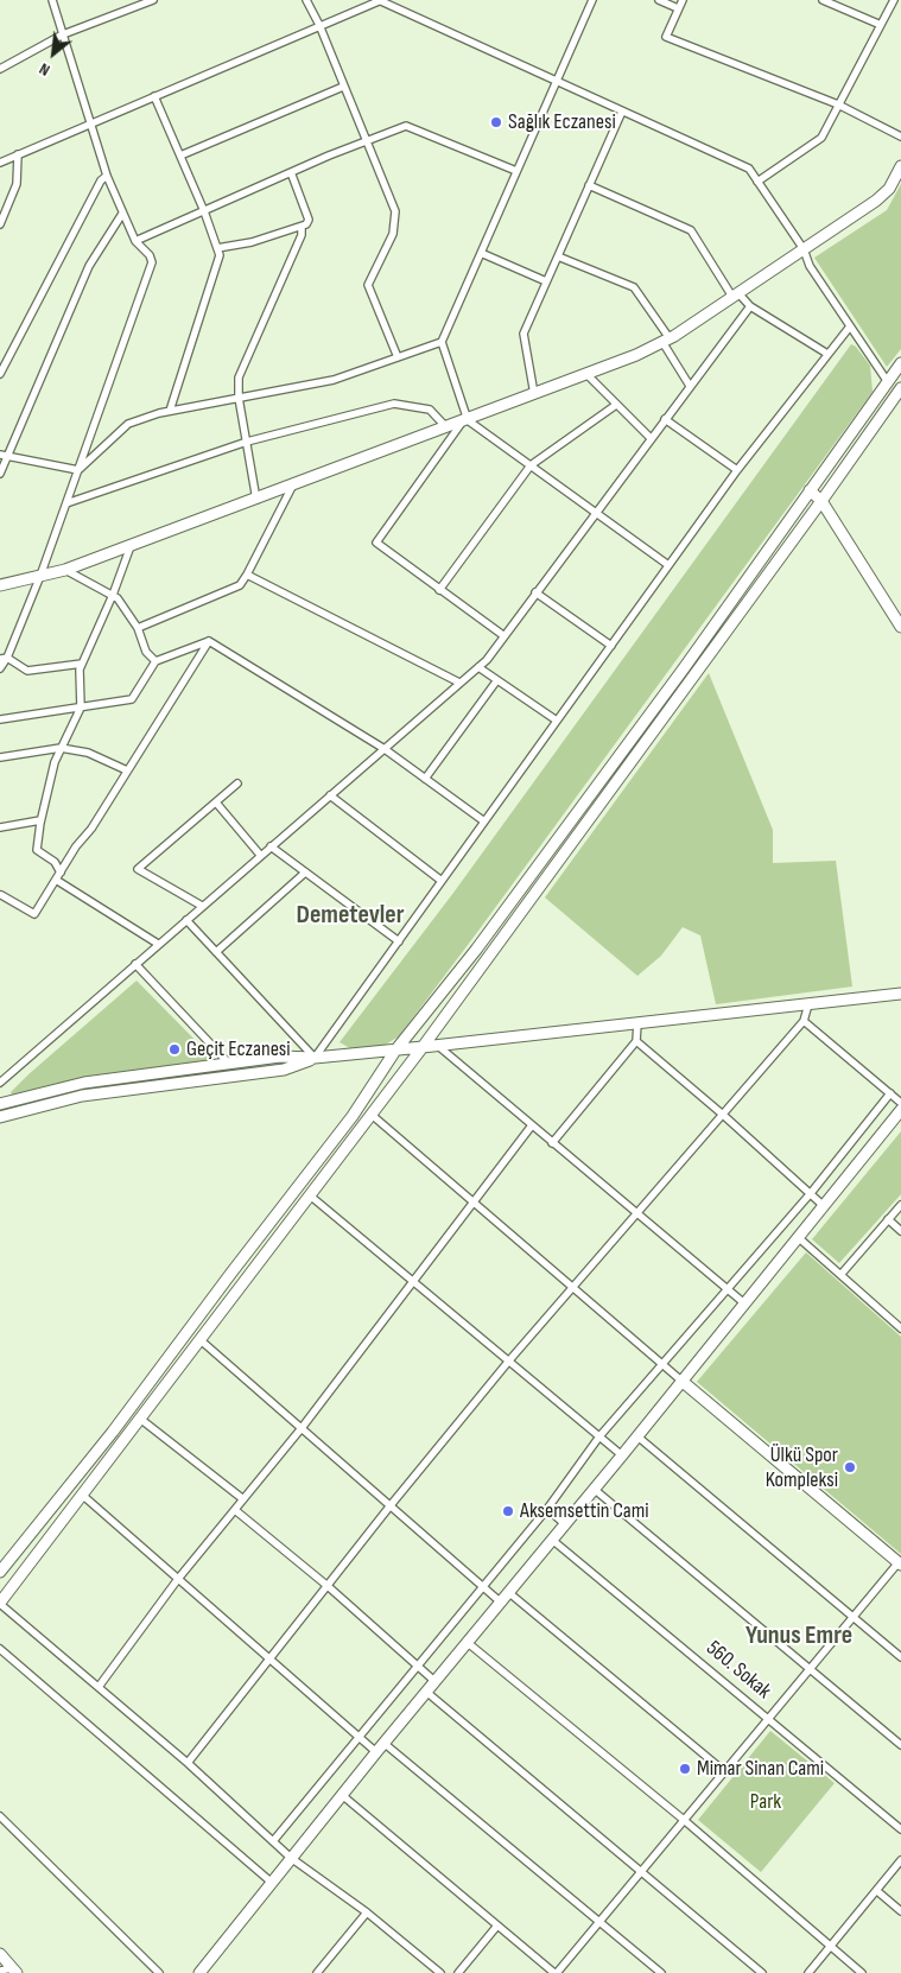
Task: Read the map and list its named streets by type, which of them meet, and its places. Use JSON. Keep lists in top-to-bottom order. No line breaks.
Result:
{"streets":{"street":["560. Sokak"]},"districts":["Demetevler","Yunus Emre"],"parks":["Park"],"places":["Sağlık Eczanesi","Geçit Eczanesi","Ülkü Spor Kompleksi","Aksemsettin Cami","Mimar Sinan Cami"],"north":"bottom left"}
